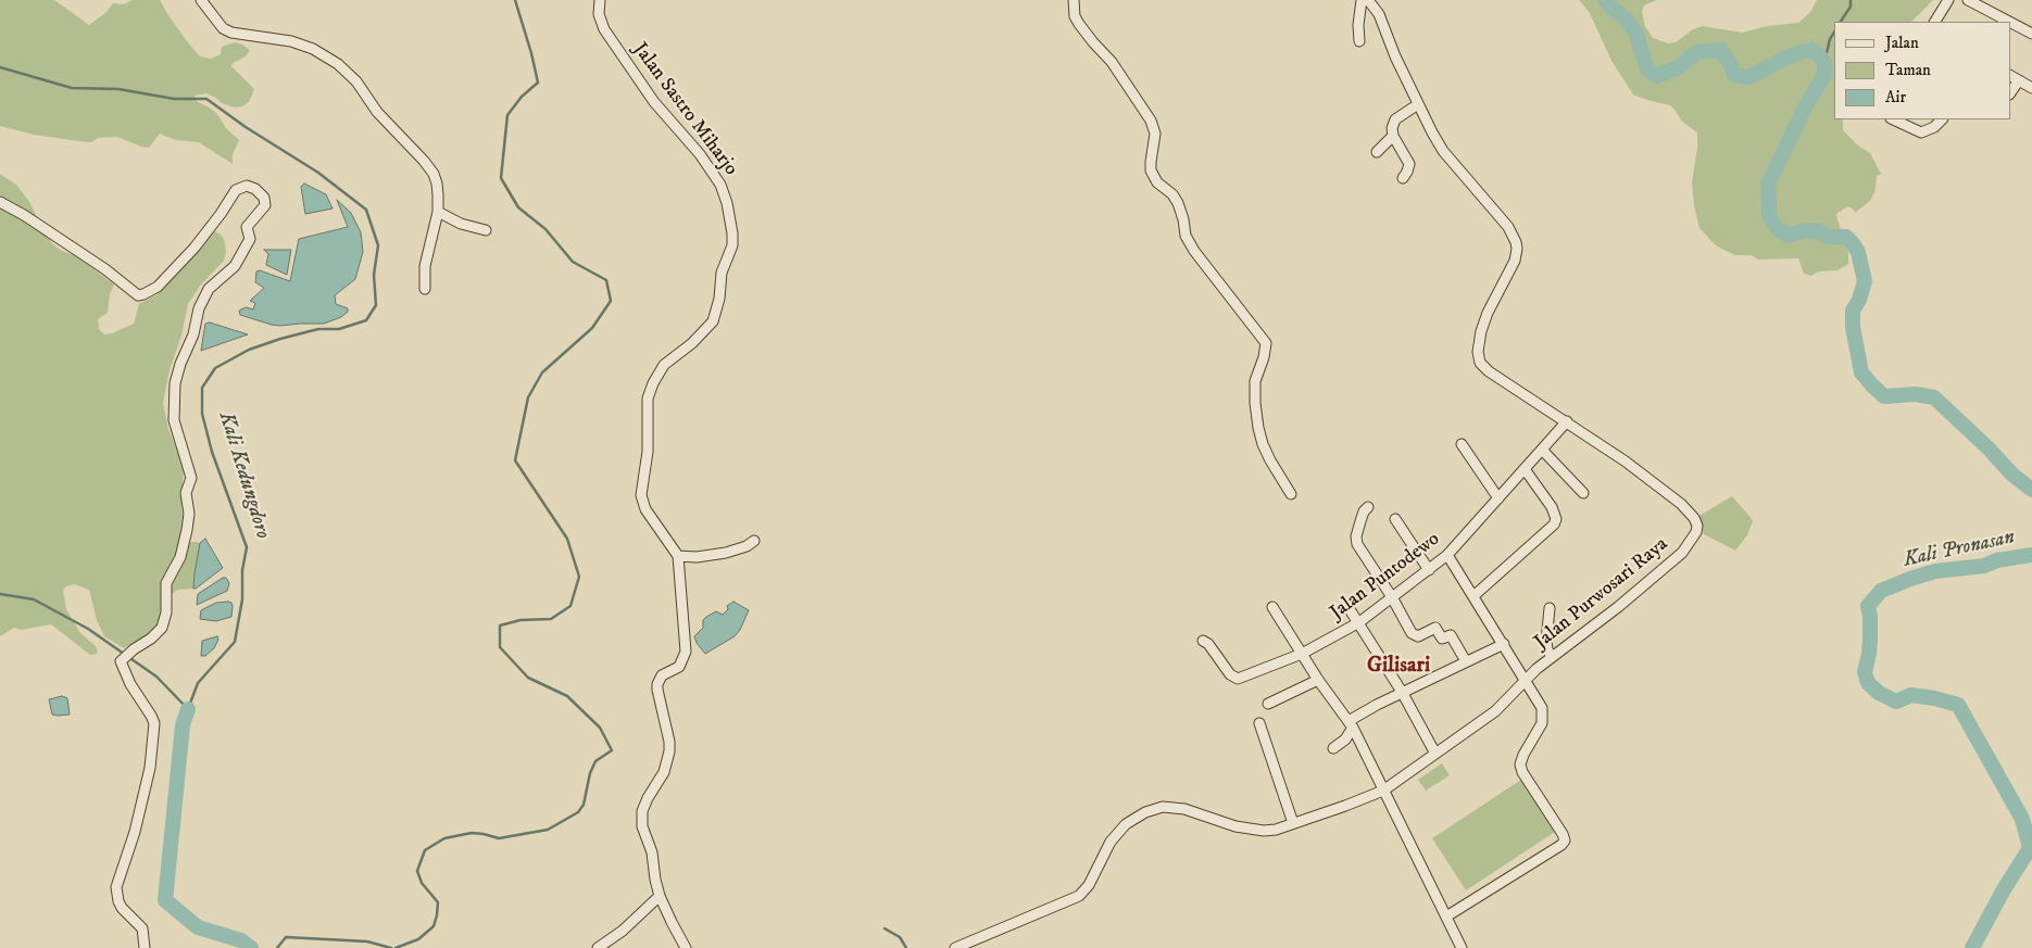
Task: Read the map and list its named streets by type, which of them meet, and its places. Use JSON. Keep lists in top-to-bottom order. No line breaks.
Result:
{"streets":{"street":["Jalan Sastro Miharjo","Jalan Puntodewo","Jalan Purwosari Raya"]},"crossings":[["Jalan Puntodewo","Jalan Purwosari Raya"]],"districts":["Gilisari"],"water":["Kali Kedungdoro","Kali Pronasan"],"legend":["Jalan","Taman","Air"]}
